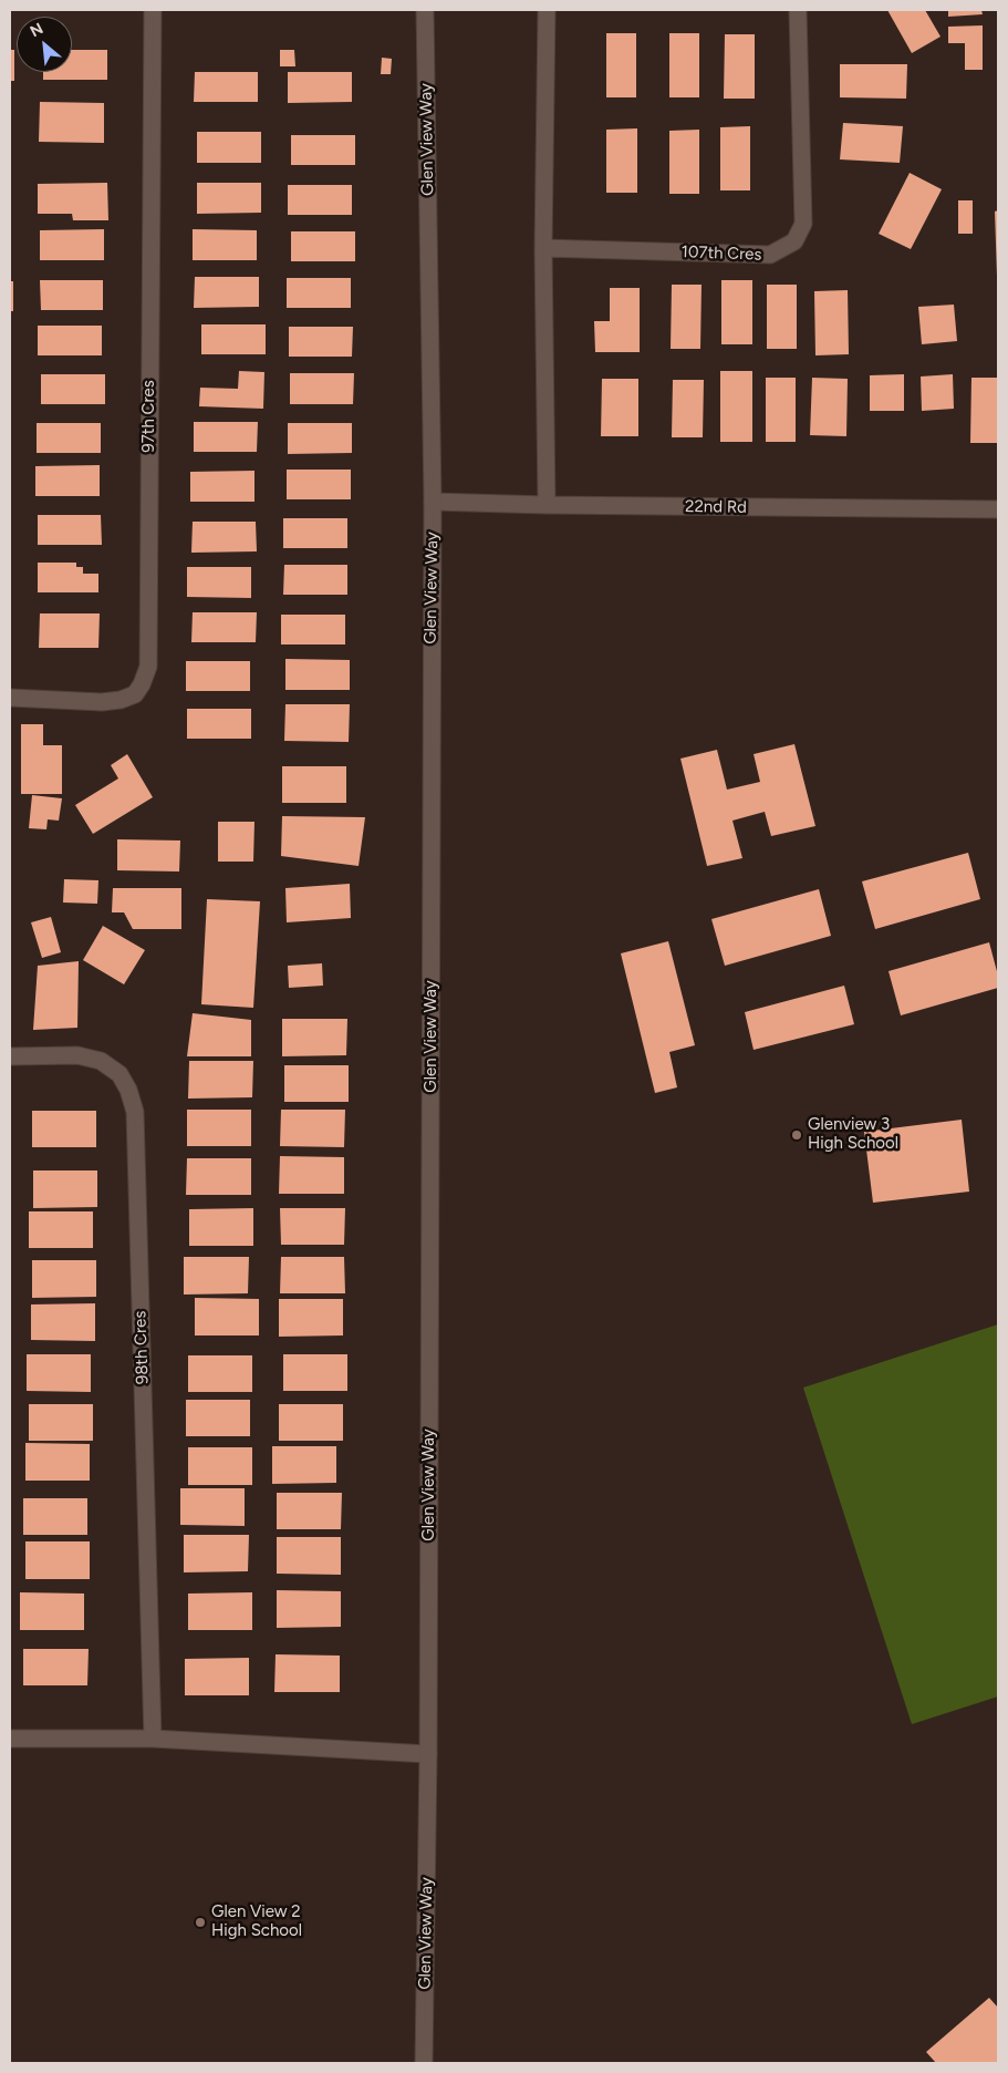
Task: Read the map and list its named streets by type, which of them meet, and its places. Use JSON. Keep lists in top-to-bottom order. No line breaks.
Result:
{"streets":{"street":["Glen View Way","107th Cres","97th Cres","22nd Rd","98th Cres"]},"crossings":[["Glen View Way","22nd Rd"]],"places":["Glenview 3 High School","Glen View 2 High School"],"north":"top left"}
